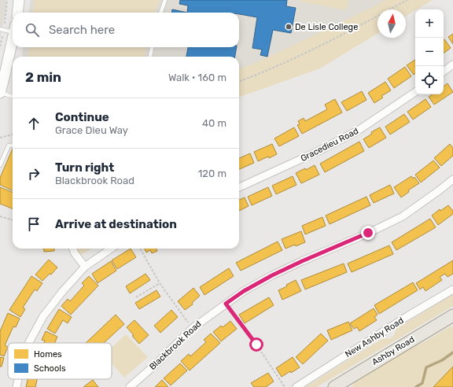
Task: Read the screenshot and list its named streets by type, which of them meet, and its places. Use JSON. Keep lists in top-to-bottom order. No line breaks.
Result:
{"streets":{"main road":["Ashby Road"],"street":["Gracedieu Road","New Ashby Road","Blackbrook Road"]},"places":["De Lisle College"],"legend":["Homes","Schools"],"north":"top","page":{"map_buttons":["+","−"],"search":"Search here","heading":["2 min","Walk · 160 m"],"list":[["Continue","Grace Dieu Way","40 m"],["Turn right","Blackbrook Road","120 m"],"Arrive at destination"]}}
